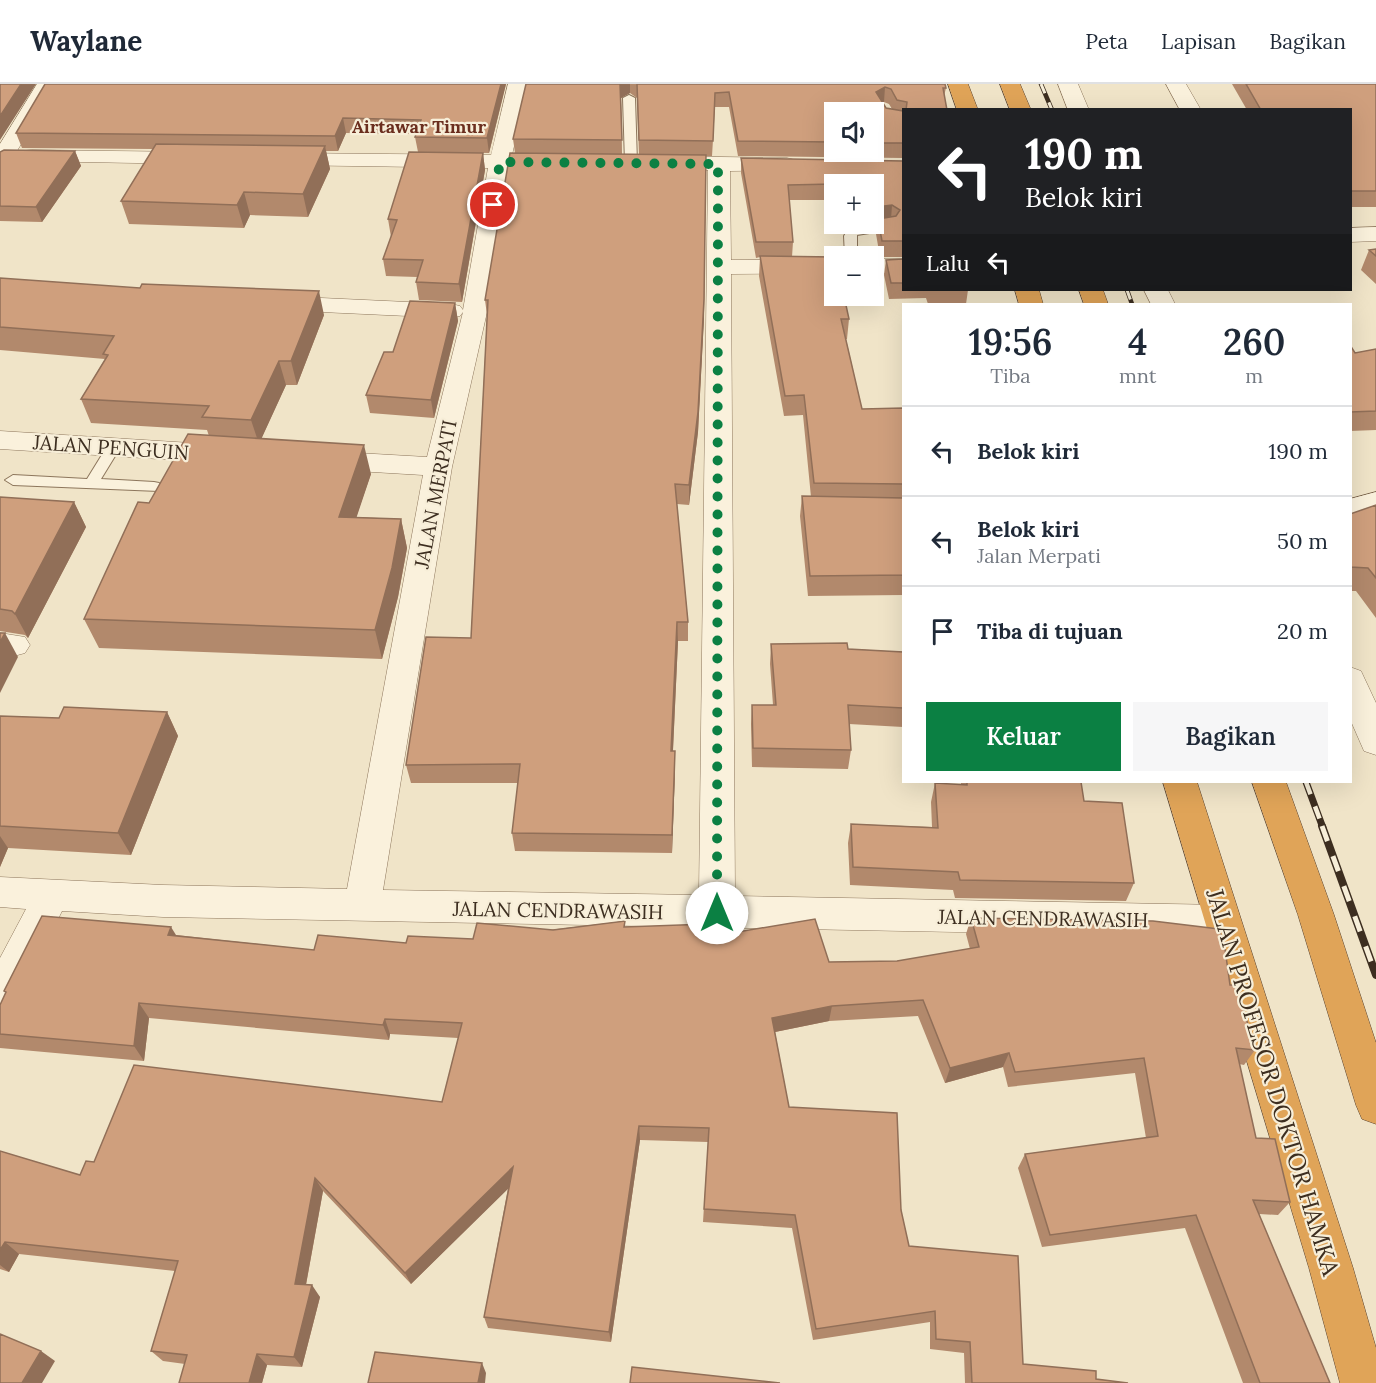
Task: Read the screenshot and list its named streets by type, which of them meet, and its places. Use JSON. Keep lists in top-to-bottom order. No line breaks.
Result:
{"streets":{"highway":["JALAN PROFESOR DOKTOR HAMKA"],"street":["JALAN PENGUIN","JALAN MERPATI","JALAN CENDRAWASIH"]},"crossings":[["JALAN MERPATI","JALAN CENDRAWASIH"],["JALAN CENDRAWASIH","JALAN PROFESOR DOKTOR HAMKA"]],"districts":["Airtawar Timur"],"page":{"header":"Waylane","nav":["Peta","Lapisan","Bagikan"],"map_buttons":["+","−"],"turn":["190 m","Belok kiri"],"then":"Lalu","eta":["19:56","Tiba","4","mnt","260","m"],"list":[{"name":"Belok kiri","value":"190 m"},{"name":"Belok kiri","note":"Jalan Merpati","value":"50 m"},{"name":"Tiba di tujuan","value":"20 m"}],"buttons":["Keluar","Bagikan"]}}
